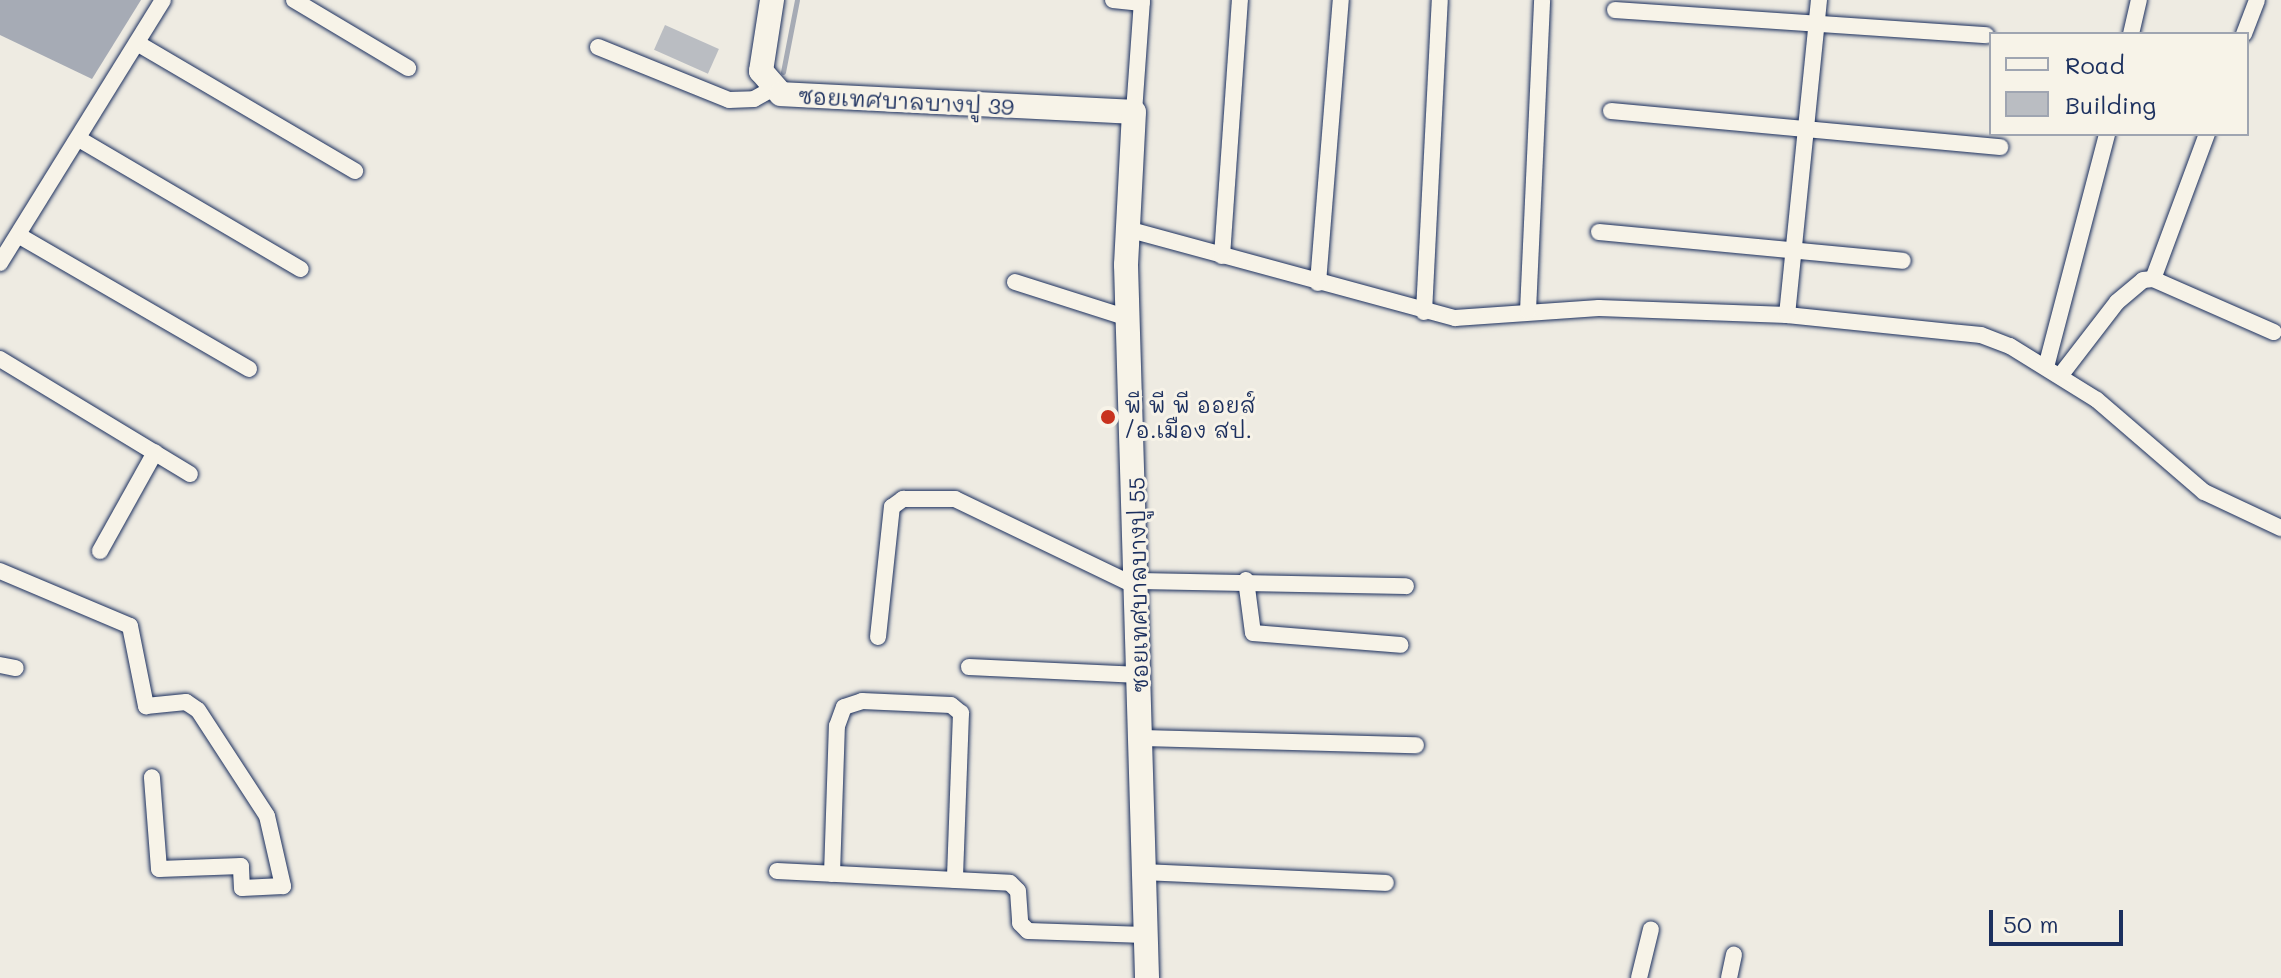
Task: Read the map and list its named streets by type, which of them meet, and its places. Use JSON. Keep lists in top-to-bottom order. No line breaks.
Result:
{"streets":{"street":["ซอยเทศบาลบางปู 39","ซอยเทศบาลบางปู 55"]},"crossings":[["ซอยเทศบาลบางปู 39","ซอยเทศบาลบางปู 55"]],"places":["พี พี พี ออยส์ /อ.เมือง สป."],"legend":["Road","Building"],"scale_bar":"50 m"}
